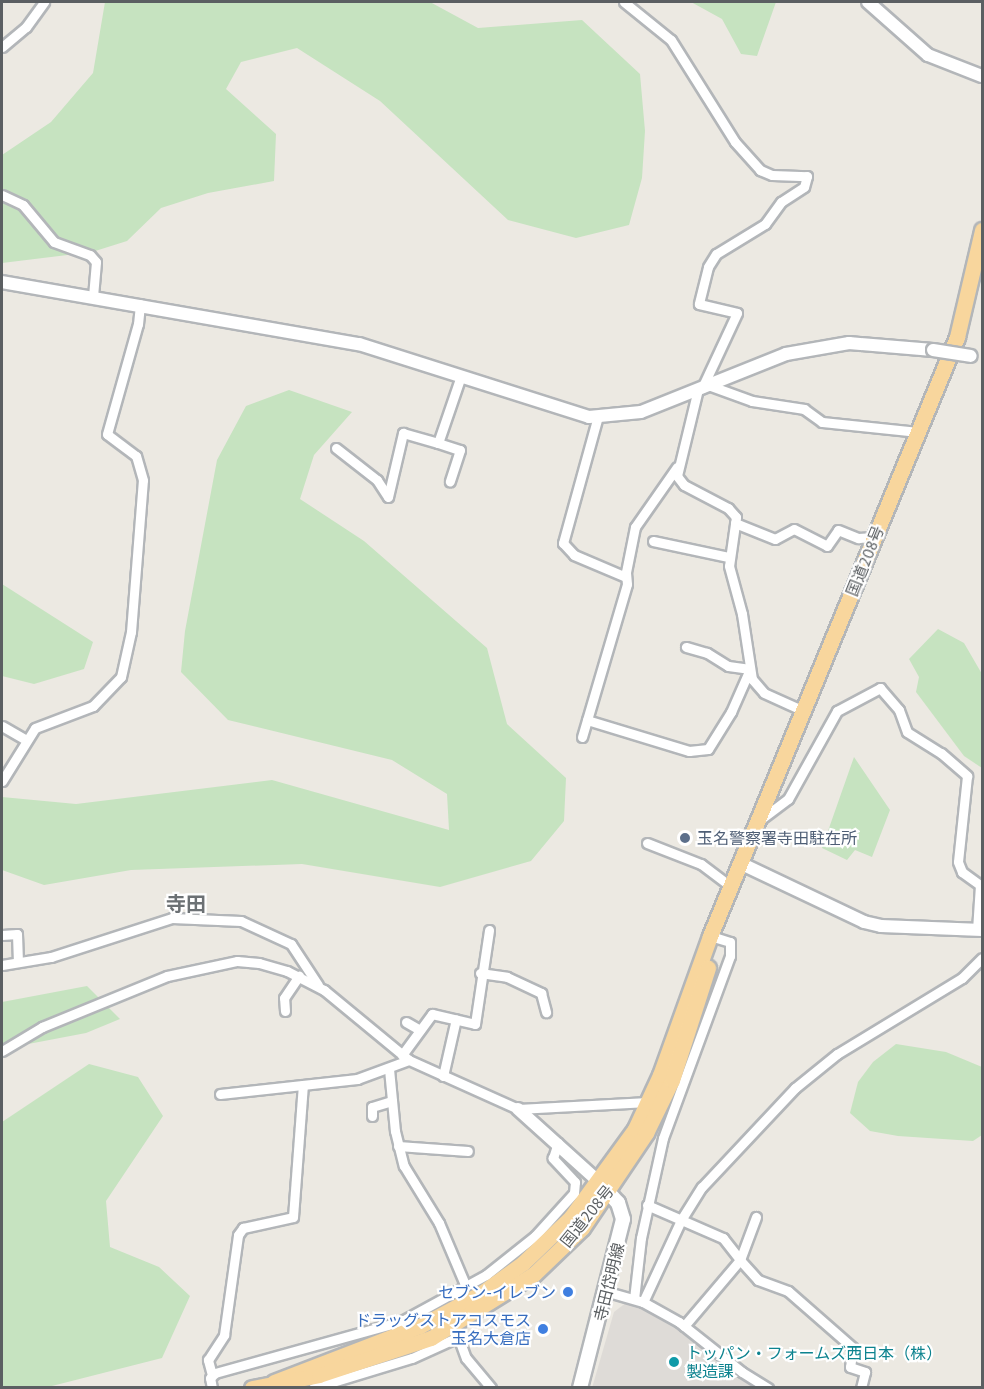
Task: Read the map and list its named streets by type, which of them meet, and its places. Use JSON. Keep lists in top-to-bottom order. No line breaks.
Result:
{"streets":{"highway":["国道208号"],"main road":["寺田岱明線"]},"crossings":[["国道208号","寺田岱明線"]],"districts":["寺田"],"places":["玉名警察署寺田駐在所","セブン-イレブン","ドラッグストアコスモス 玉名大倉店","トッパン・フォームズ西日本（株） 製造課"]}
